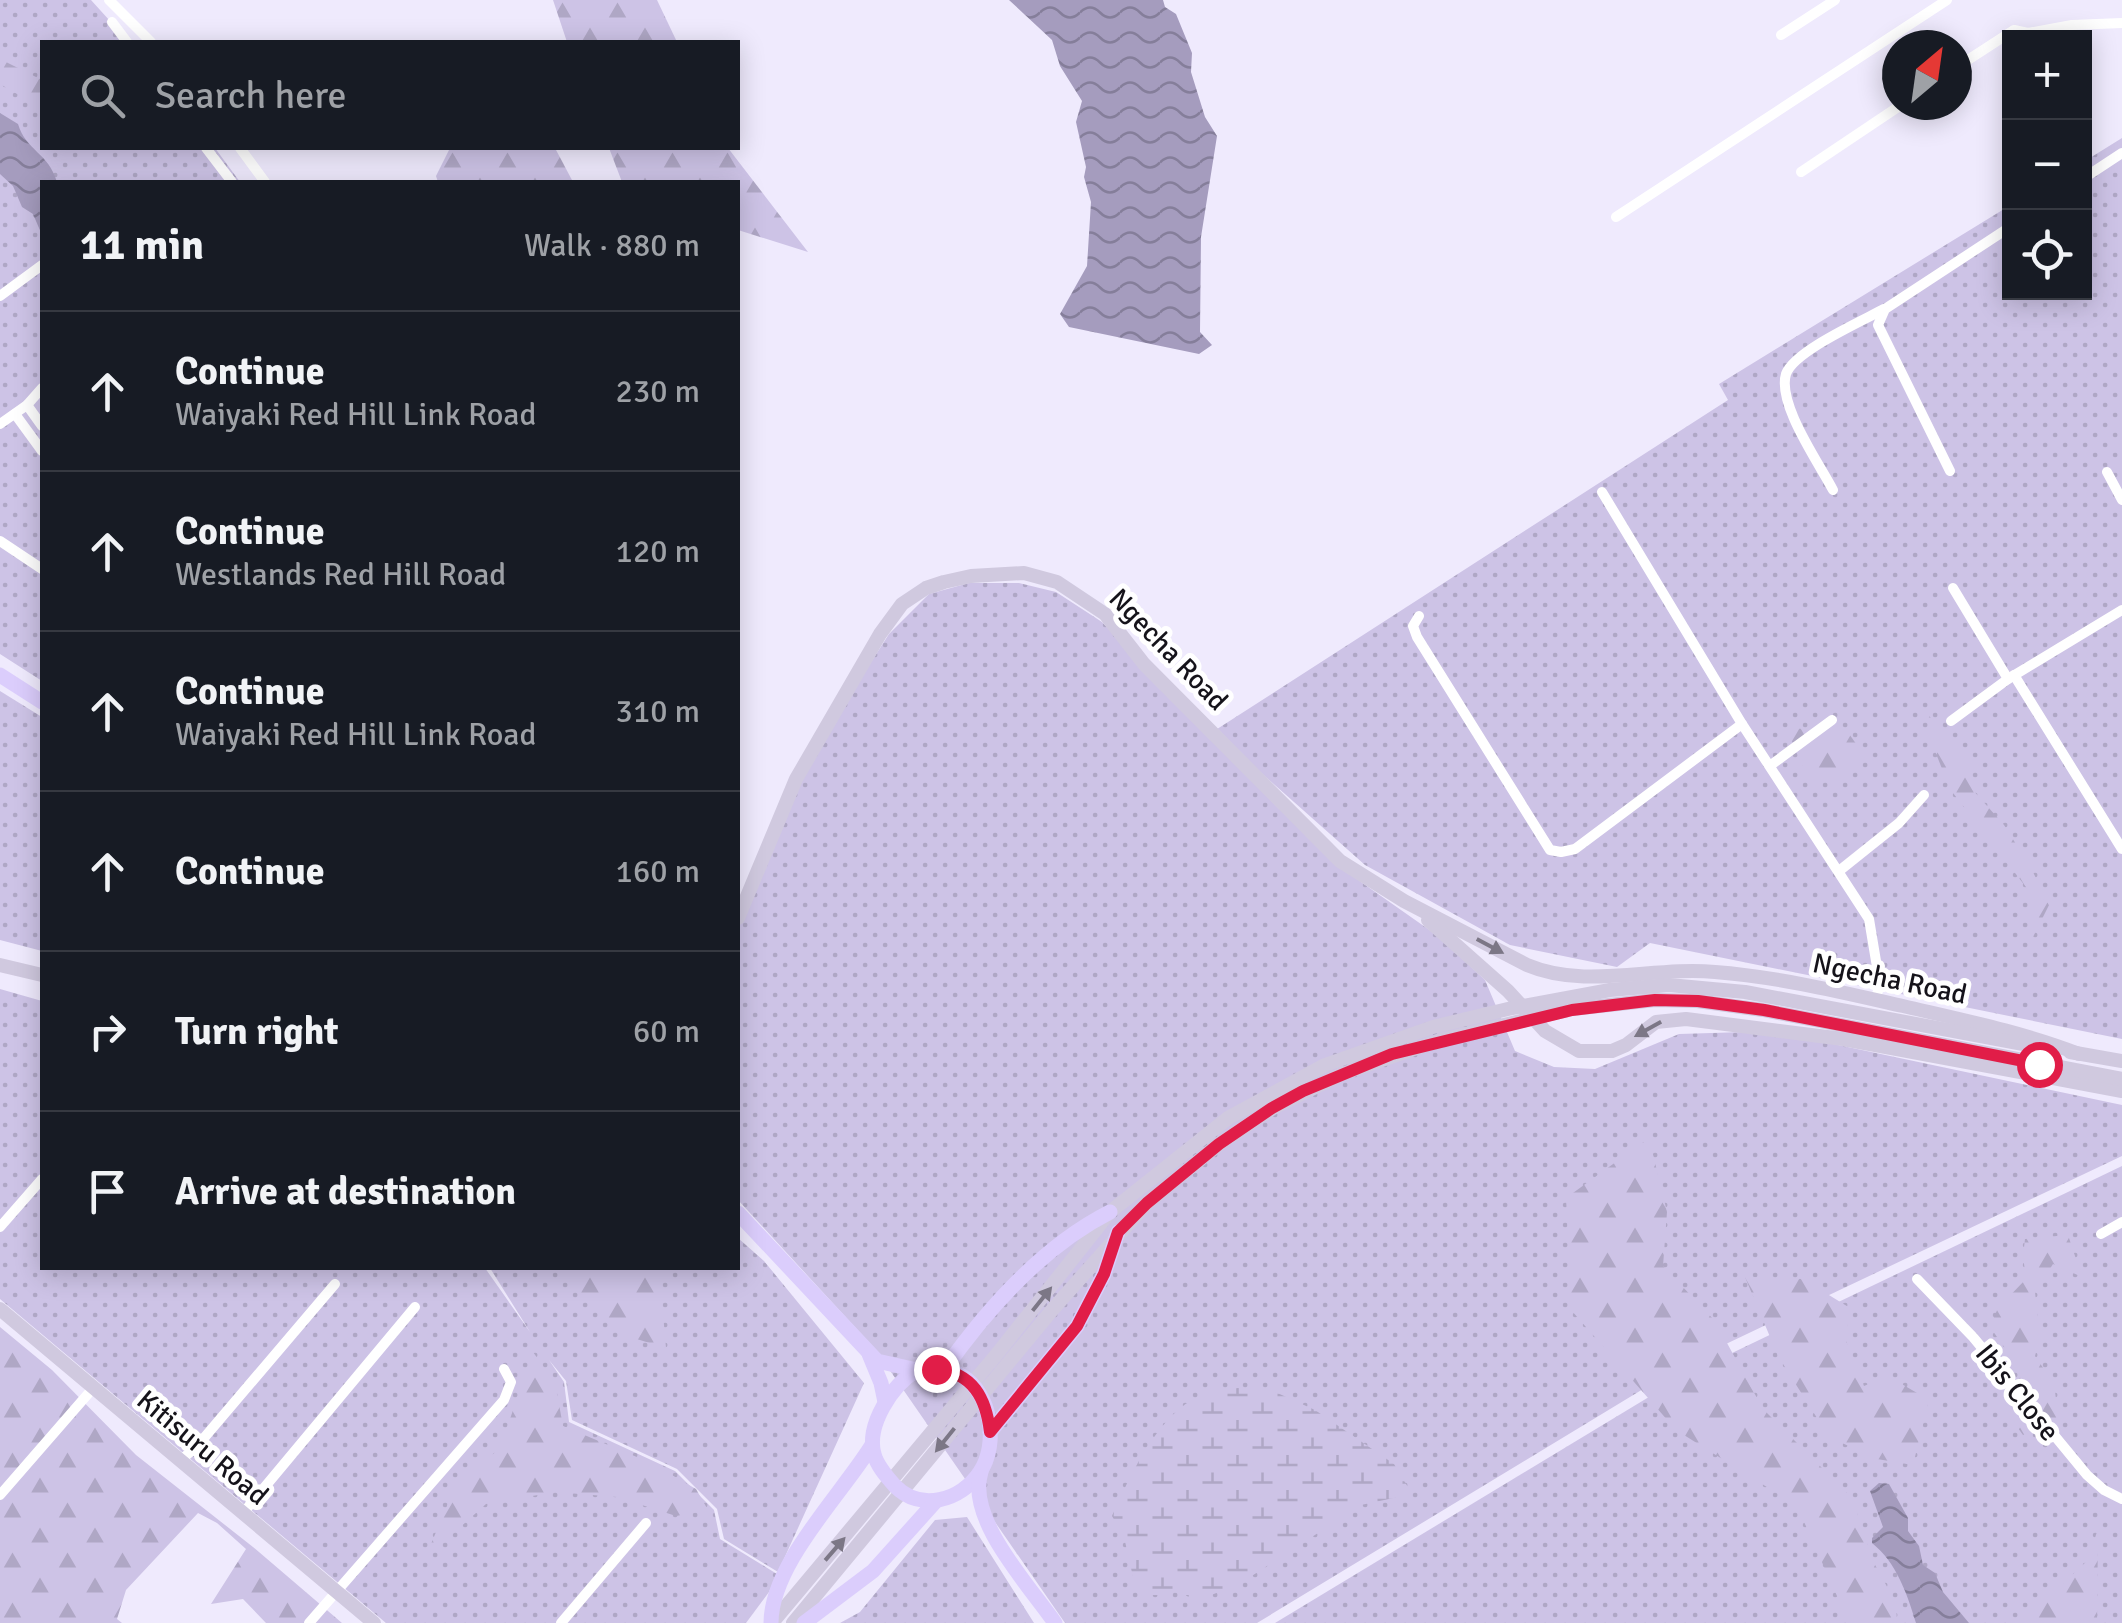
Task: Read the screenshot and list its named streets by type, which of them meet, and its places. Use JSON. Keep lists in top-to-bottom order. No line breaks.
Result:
{"streets":{"main road":["Ngecha Road","Kitisuru Road"],"street":["Ibis Close"]},"north":"top right","page":{"map_buttons":["+","−"],"search":"Search here","heading":["11 min","Walk · 880 m"],"list":[["Continue","Waiyaki Red Hill Link Road","230 m"],["Continue","Westlands Red Hill Road","120 m"],["Continue","Waiyaki Red Hill Link Road","310 m"],["Continue","160 m"],["Turn right","60 m"],"Arrive at destination"]}}
